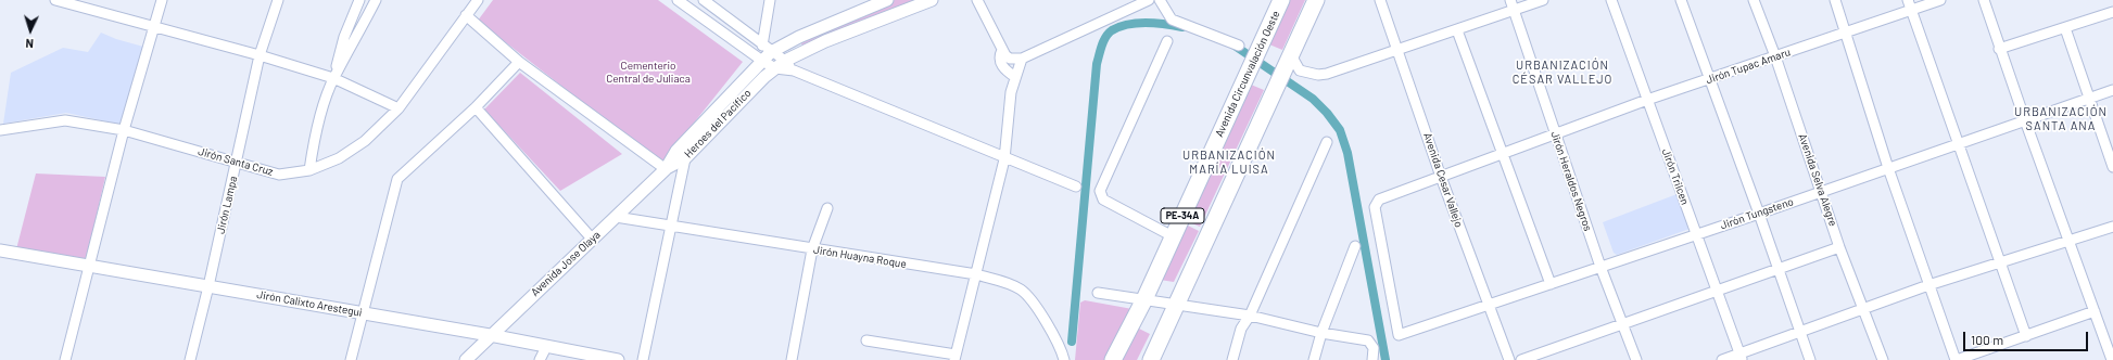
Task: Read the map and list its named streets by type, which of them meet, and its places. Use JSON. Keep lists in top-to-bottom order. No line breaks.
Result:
{"streets":{"highway":["Avenida Circunvalación Oeste","PE-34A"],"street":["Jirón Tupac Amaru","Heroes del Pacífico","Jirón Santa Cruz","Jirón Trilcen","Avenida Cesar Vallejo","Avenida Selva Alegre","Jirón Heraldos Negros","Jirón Lampa","Jirón Tungsteno","Jirón Huayna Roque","Avenida Jose Olaya","Jirón Calixto Arestegui"]},"crossings":[["Jirón Tupac Amaru","Jirón Trilcen"],["Jirón Tupac Amaru","Avenida Cesar Vallejo"],["Jirón Tupac Amaru","Avenida Selva Alegre"],["Jirón Tupac Amaru","Jirón Heraldos Negros"],["Jirón Tupac Amaru","Jirón Tungsteno"],["Heroes del Pacífico","Avenida Jose Olaya"],["Jirón Santa Cruz","Jirón Lampa"],["Jirón Trilcen","Jirón Tungsteno"],["Avenida Cesar Vallejo","Jirón Tungsteno"],["Avenida Selva Alegre","Jirón Tungsteno"],["Jirón Heraldos Negros","Jirón Tungsteno"],["Jirón Lampa","Jirón Calixto Arestegui"],["Jirón Huayna Roque","Avenida Jose Olaya"],["Avenida Jose Olaya","Jirón Calixto Arestegui"]],"districts":["URBANIZACIÓN CÉSAR VALLEJO","URBANIZACIÓN SANTA ANA","URBANIZACIÓN MARÍA LUISA"],"parks":["Cementerio Central de Juliaca"],"scale_bar":"100 m","north":"bottom"}
